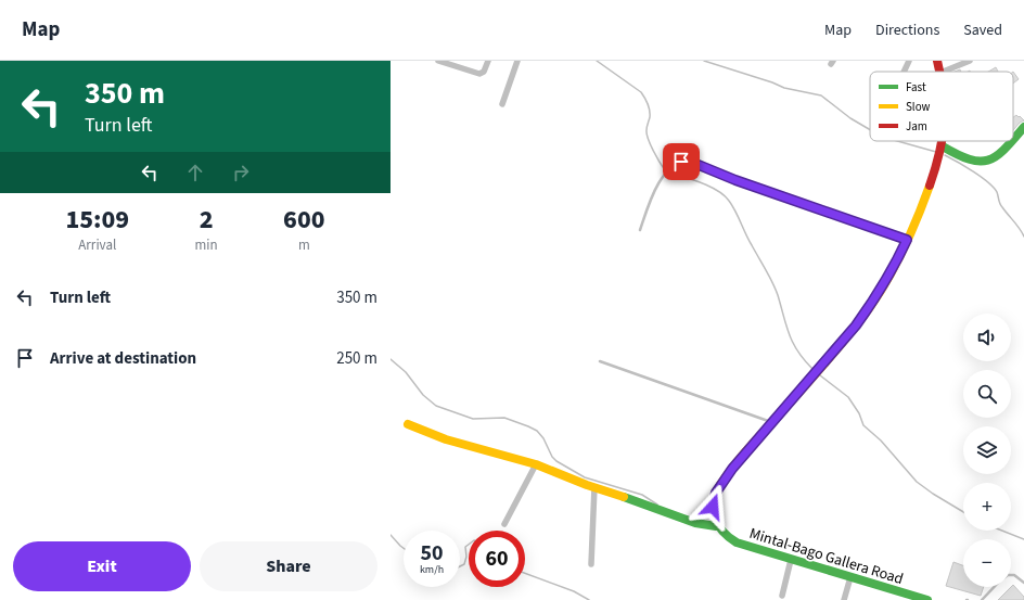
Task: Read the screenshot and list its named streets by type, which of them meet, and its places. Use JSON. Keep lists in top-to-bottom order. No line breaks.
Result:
{"streets":{"main road":["Mintal-Bago Gallera Road"]},"legend":["Fast","Slow","Jam"],"page":{"header":"Map","nav":["Map","Directions","Saved"],"turn":["350 m","Turn left"],"eta":["15:09","Arrival","2","min","600","m"],"list":[{"name":"Turn left","value":"350 m"},{"name":"Arrive at destination","value":"250 m"}],"map_buttons":["+","−"],"speed":"50 km/h","limit":"60","buttons":["Exit","Share"]}}
